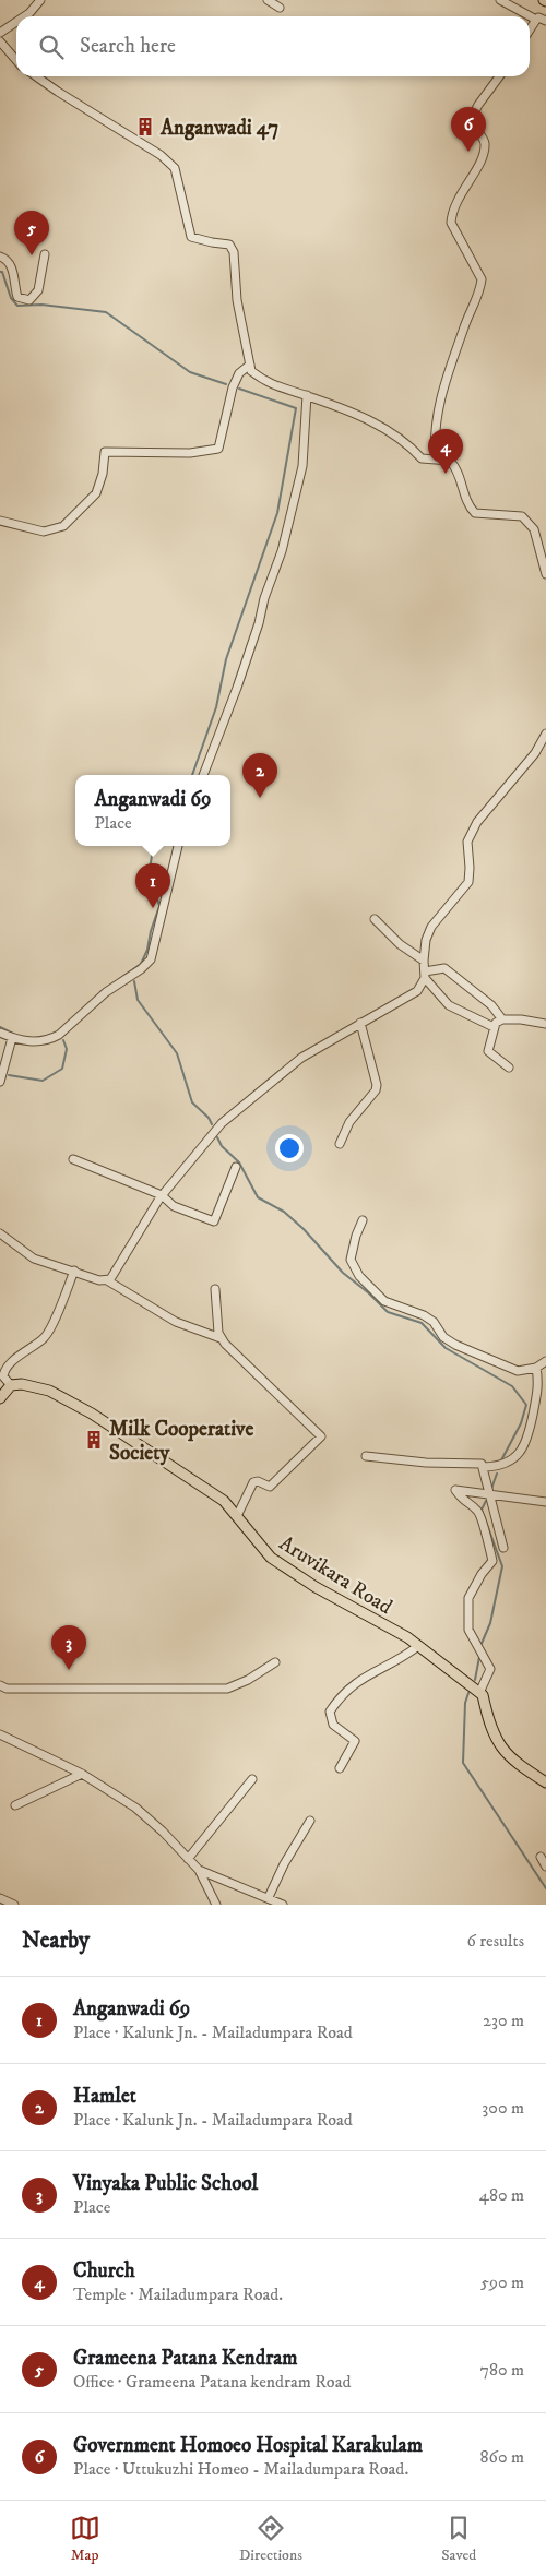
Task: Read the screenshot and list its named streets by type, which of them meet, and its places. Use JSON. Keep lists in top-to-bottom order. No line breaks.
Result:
{"streets":{"main road":["Aruvikara Road"]},"places":{"building":["Anganwadi 47","Milk Cooperative Society"]},"page":{"search":"Search here","pins":["6","5","4","2","1","3"],"popup":["Anganwadi 69","Place"],"heading":["Nearby","6 results"],"list":[{"mark":"1","name":"Anganwadi 69","note":"Place · Kalunk Jn. - Mailadumpara Road","value":"230 m"},{"mark":"2","name":"Hamlet","note":"Place · Kalunk Jn. - Mailadumpara Road","value":"300 m"},{"mark":"3","name":"Vinyaka Public School","note":"Place","value":"480 m"},{"mark":"4","name":"Church","note":"Temple · Mailadumpara Road.","value":"590 m"},{"mark":"5","name":"Grameena Patana Kendram","note":"Office · Grameena Patana kendram Road","value":"780 m"},{"mark":"6","name":"Government Homoeo Hospital Karakulam","note":"Place · Uttukuzhi Homeo - Mailadumpara Road.","value":"860 m"}],"nav":["Map","Directions","Saved"]}}
